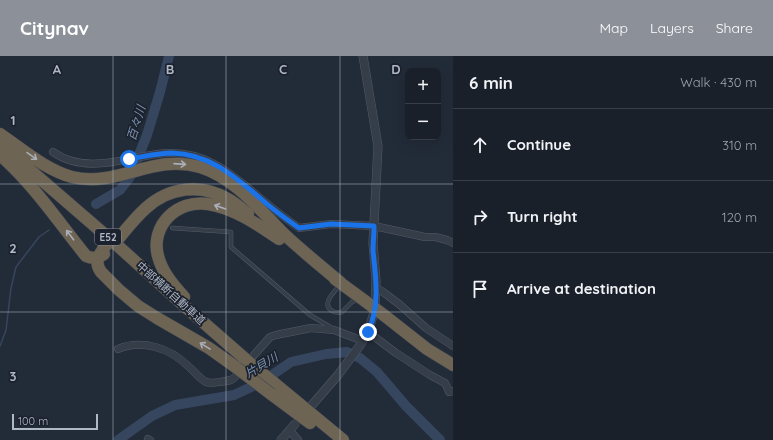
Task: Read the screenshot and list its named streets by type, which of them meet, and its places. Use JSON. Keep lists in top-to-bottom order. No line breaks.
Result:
{"streets":{"highway":["E52","中部横断自動車道"]},"water":["百々川","片貝川"],"scale_bar":"100 m","page":{"header":"Citynav","nav":["Map","Layers","Share"],"heading":["6 min","Walk · 430 m"],"map_buttons":["+","−"],"list":[["Continue","310 m"],["Turn right","120 m"],"Arrive at destination"],"scale":"100 m"},"grid":{"columns":["A","B","C","D"],"rows":["1","2","3"]}}
